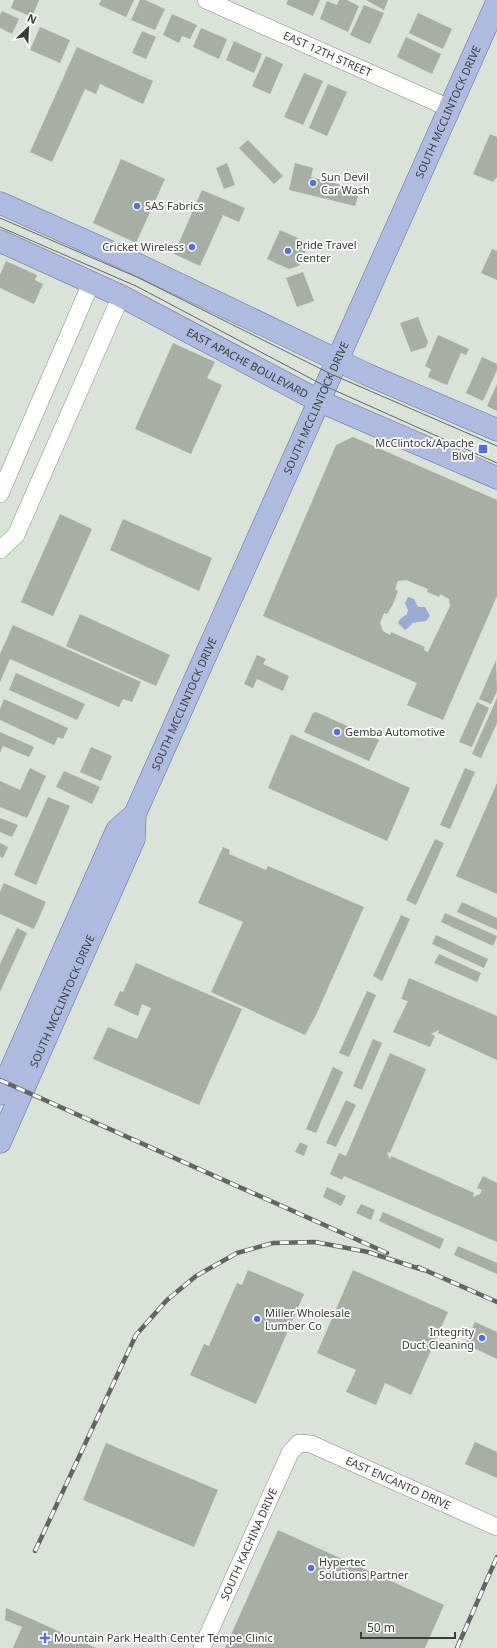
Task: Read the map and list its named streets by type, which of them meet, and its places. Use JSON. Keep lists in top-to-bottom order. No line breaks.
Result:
{"streets":{"main road":["SOUTH MCCLINTOCK DRIVE","EAST APACHE BOULEVARD"],"street":["EAST 12TH STREET","EAST ENCANTO DRIVE","SOUTH KACHINA DRIVE"]},"crossings":[["EAST 12TH STREET","SOUTH MCCLINTOCK DRIVE"],["SOUTH MCCLINTOCK DRIVE","EAST APACHE BOULEVARD"],["EAST ENCANTO DRIVE","SOUTH KACHINA DRIVE"]],"places":{"other":["Sun Devil Car Wash","SAS Fabrics","Cricket Wireless","Pride Travel Center","Gemba Automotive","Miller Wholesale Lumber Co","Integrity Duct Cleaning","Hypertec Solutions Partner"],"transit":["McClintock/Apache Blvd"],"health":["Mountain Park Health Center Tempe Clinic"]},"scale_bar":"50 m","north":"top right"}
